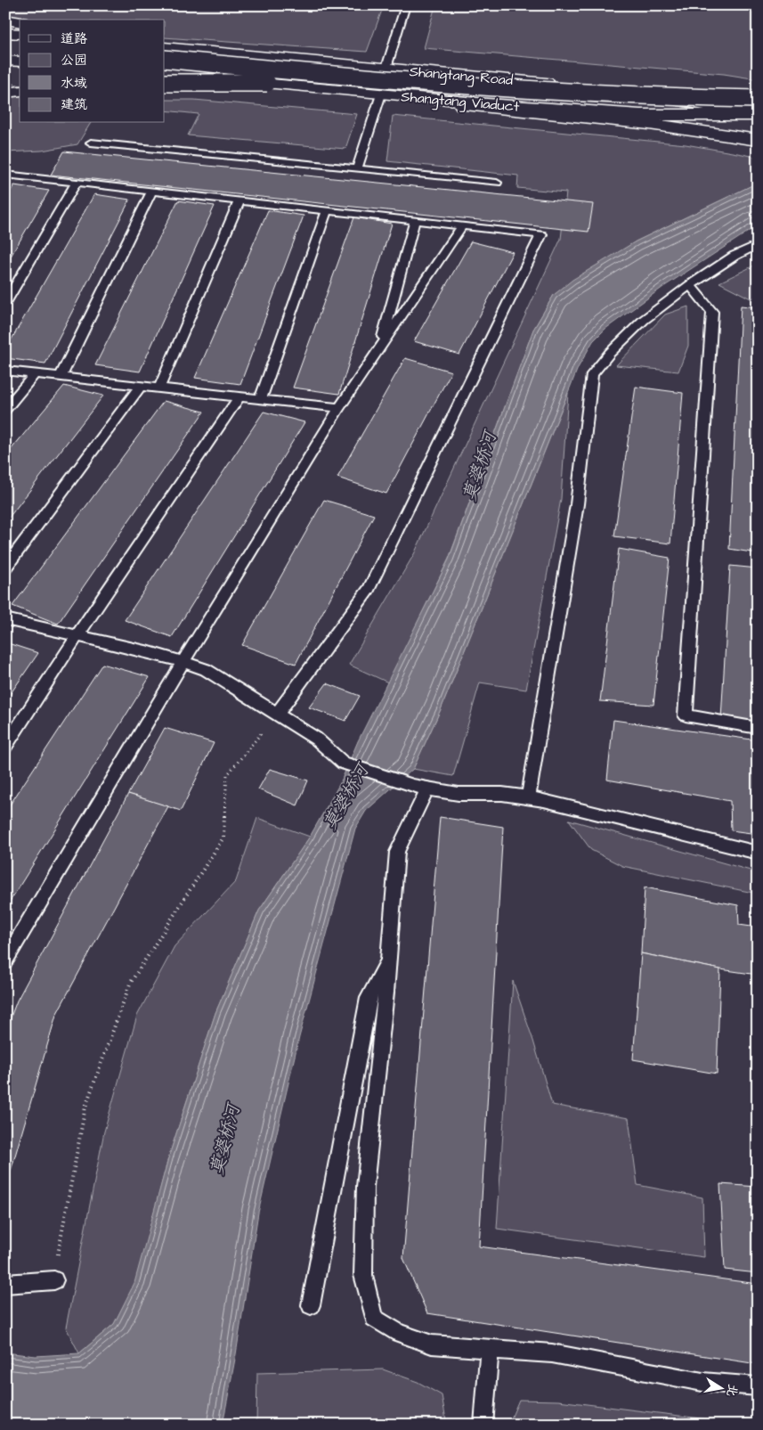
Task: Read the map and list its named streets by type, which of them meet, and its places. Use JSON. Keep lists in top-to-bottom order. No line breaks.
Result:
{"streets":{"main road":["Shangtang Road","Shangtang Viaduct"]},"crossings":[["Shangtang Road","Shangtang Viaduct"]],"water":["莫婆桥河"],"legend":["道路","公园","水域","建筑"],"north":"right"}
